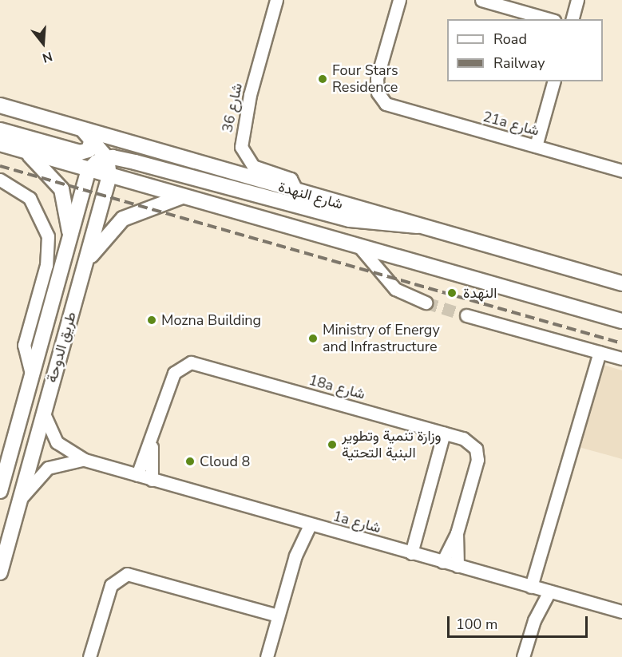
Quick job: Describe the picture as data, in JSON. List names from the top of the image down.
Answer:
{
  "streets": {
    "main road": ["شارع النهدة", "طريق الدوحة"],
    "street": [
      "شارع 36",
      "21a شارع",
      "18a شارع",
      "1a شارع"
    ]
  },
  "crossings": [
    ["شارع 36", "شارع النهدة"],
    ["شارع النهدة", "طريق الدوحة"],
    ["طريق الدوحة", "1a شارع"],
    ["18a شارع", "1a شارع"]
  ],
  "places": [
    "Four Stars Residence",
    "النهدة",
    "Mozna Building",
    "Ministry of Energy and Infrastructure",
    "وزارة تنمية وتطوير البنية التحتية",
    "Cloud 8"
  ],
  "legend": ["Road", "Railway"],
  "scale_bar": "100 m",
  "north": "bottom"
}
